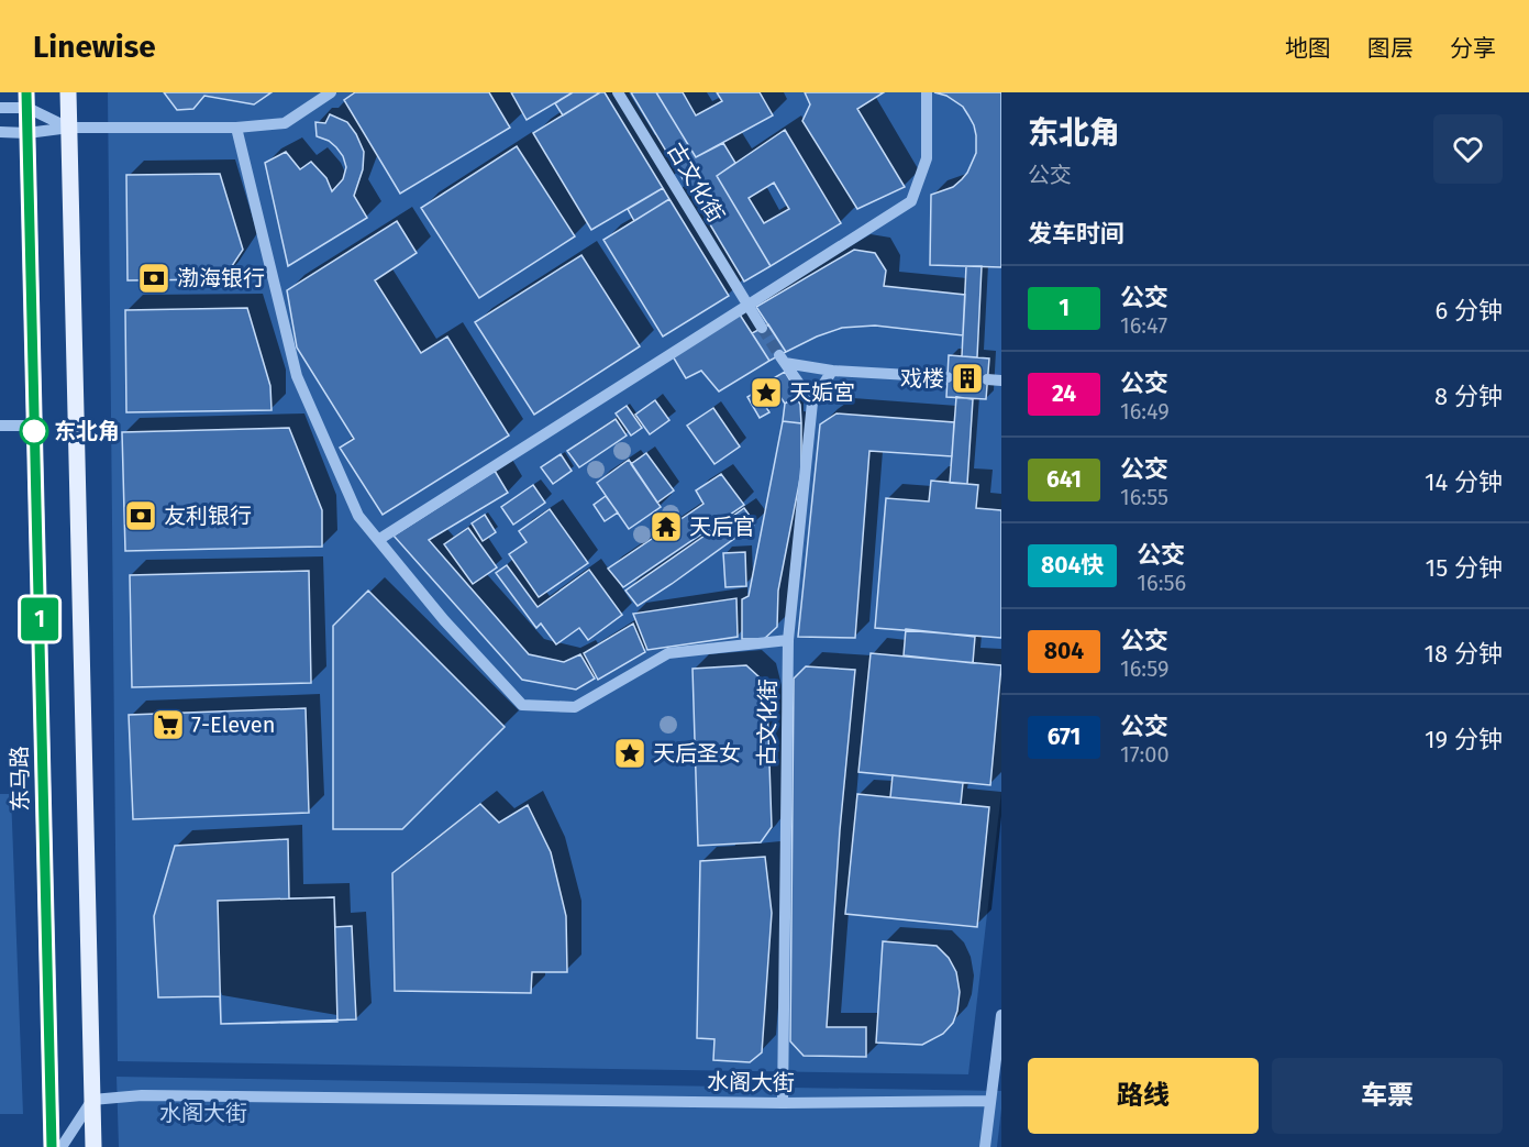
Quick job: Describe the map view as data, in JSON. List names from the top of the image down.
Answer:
{
  "streets": {
    "main road": ["东马路"],
    "street": ["古文化街", "水阁大街"]
  },
  "crossings": [
    ["古文化街", "水阁大街"]
  ],
  "parks": ["水阁大街"],
  "places": {
    "bank": ["渤海银行", "友利银行"],
    "building": ["戏楼"],
    "place": ["天姤宮", "天后圣女"],
    "other": ["东北角"],
    "temple": ["天后官"],
    "supermarket": ["7-Eleven"]
  },
  "lines": ["bus line 1"],
  "page": {
    "header": "Linewise",
    "nav": ["地图", "图层", "分享"],
    "on_map": "1",
    "heading": [
      ["东北角", "公交"],
      "发车时间"
    ],
    "list": [
      {
        "mark": "1",
        "name": "公交",
        "note": "16:47",
        "value": "6 分钟"
      },
      {
        "mark": "24",
        "name": "公交",
        "note": "16:49",
        "value": "8 分钟"
      },
      {
        "mark": "641",
        "name": "公交",
        "note": "16:55",
        "value": "14 分钟"
      },
      {
        "mark": "804快",
        "name": "公交",
        "note": "16:56",
        "value": "15 分钟"
      },
      {
        "mark": "804",
        "name": "公交",
        "note": "16:59",
        "value": "18 分钟"
      },
      {
        "mark": "671",
        "name": "公交",
        "note": "17:00",
        "value": "19 分钟"
      }
    ],
    "buttons": ["路线", "车票"]
  }
}
